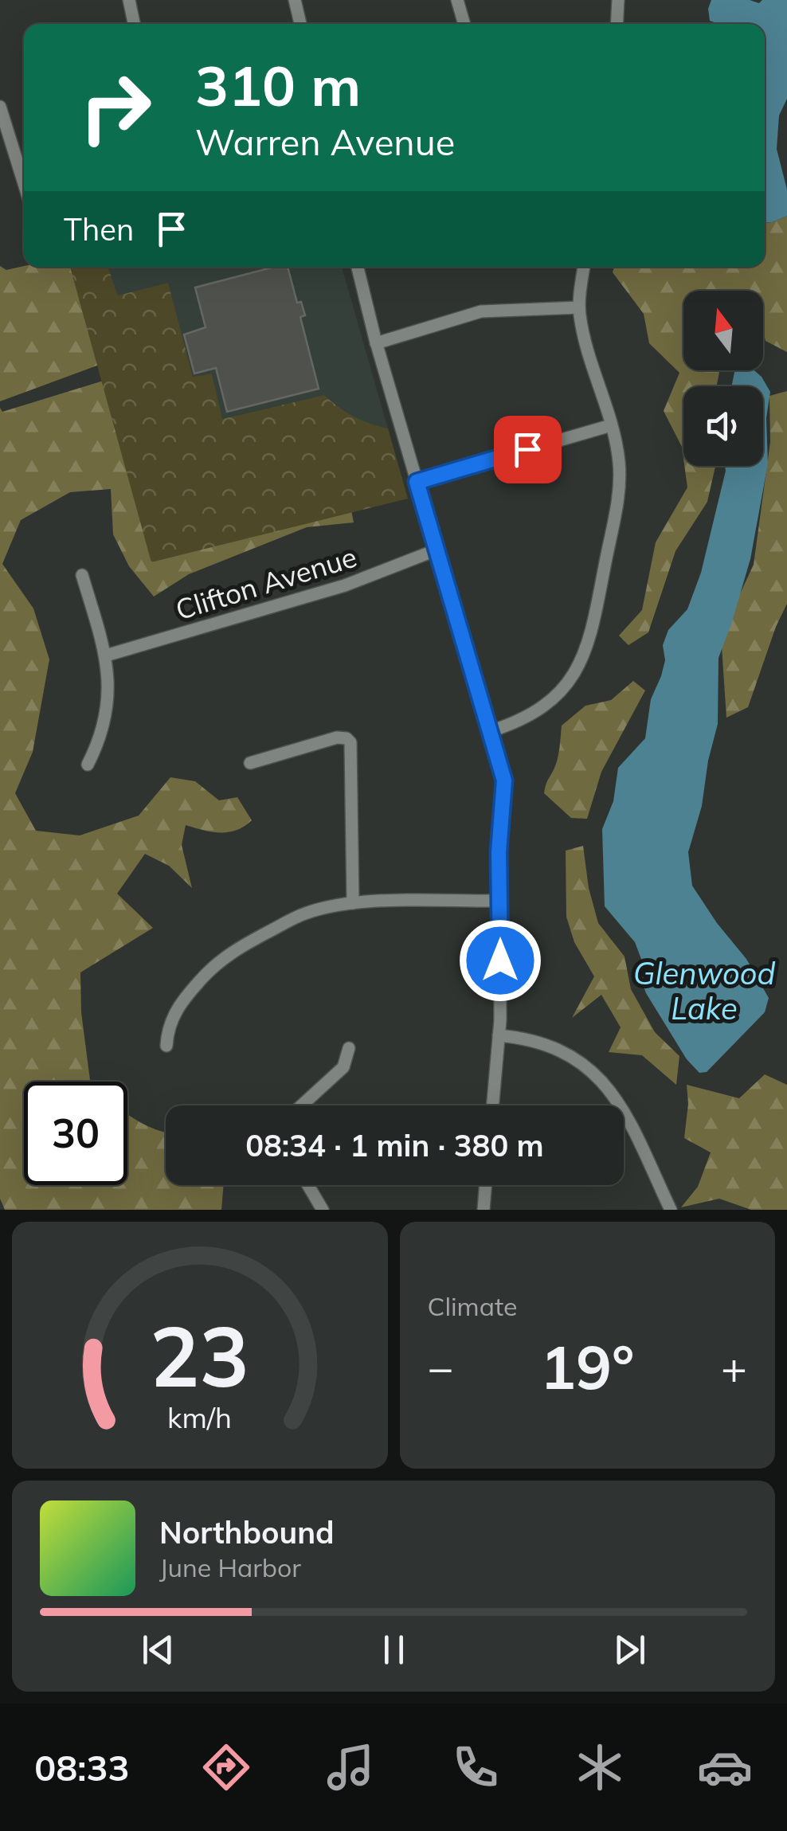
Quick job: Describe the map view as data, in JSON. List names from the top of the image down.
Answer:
{
  "streets": {
    "street": ["Clifton Avenue"]
  },
  "water": ["Glenwood Lake"],
  "north": "top",
  "page": {
    "turn": ["310 m", "Warren Avenue"],
    "then": "Then",
    "limit": "30",
    "trip": "08:34 · 1 min · 380 m",
    "tile": "Climate",
    "heat": ["−", "19°", "+"],
    "song": ["Northbound", "June Harbor"],
    "tabs": "08:33",
    "gauge": ["23", "km/h"]
  }
}
